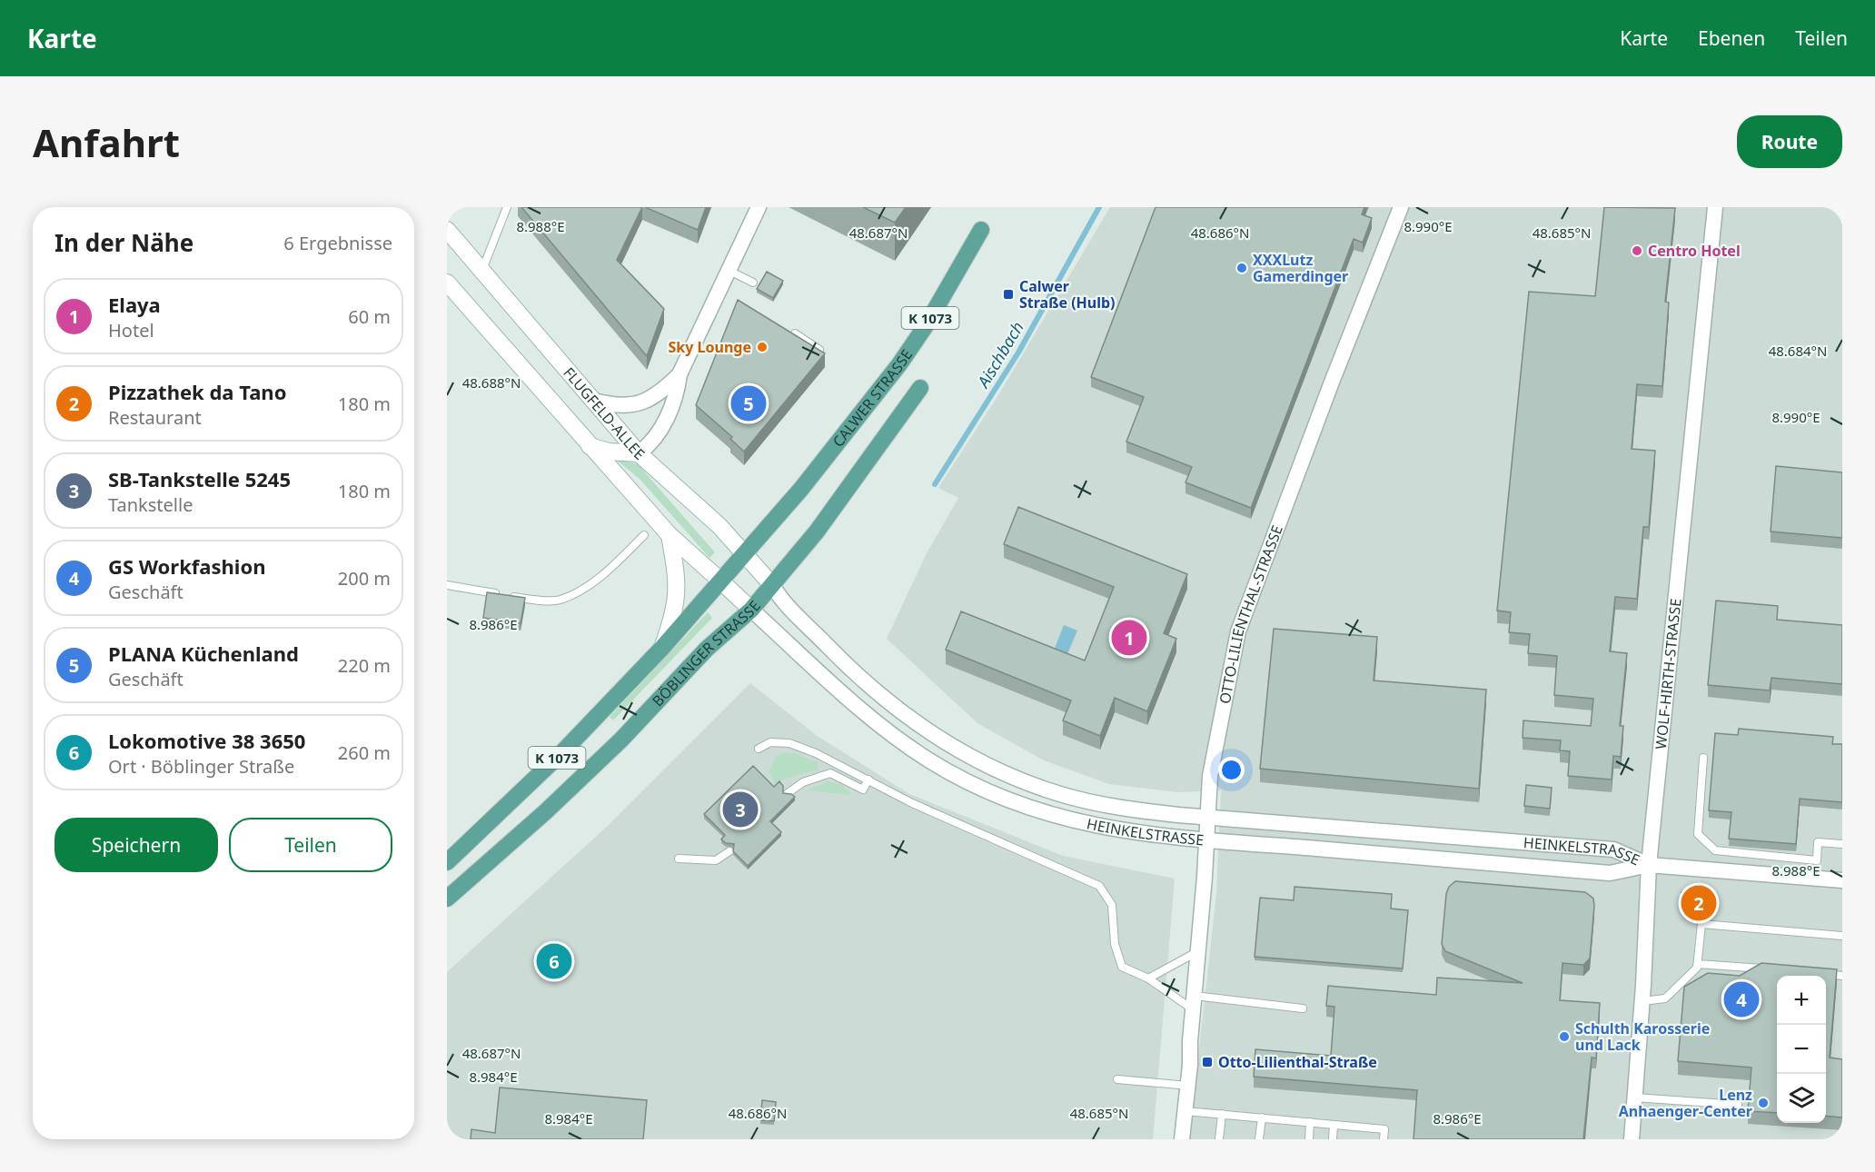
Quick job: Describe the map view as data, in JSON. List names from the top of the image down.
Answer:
{
  "streets": {
    "main road": [
      "K 1073",
      "CALWER STRASSE",
      "FLUGFELD-ALLEE",
      "BÖBLINGER STRASSE",
      "HEINKELSTRASSE"
    ],
    "street": ["OTTO-LILIENTHAL-STRASSE", "WOLF-HIRTH-STRASSE"]
  },
  "crossings": [
    ["K 1073", "CALWER STRASSE"],
    ["K 1073", "FLUGFELD-ALLEE"],
    ["K 1073", "BÖBLINGER STRASSE"],
    ["K 1073", "HEINKELSTRASSE"],
    ["CALWER STRASSE", "FLUGFELD-ALLEE"],
    ["FLUGFELD-ALLEE", "BÖBLINGER STRASSE"],
    ["FLUGFELD-ALLEE", "HEINKELSTRASSE"],
    ["OTTO-LILIENTHAL-STRASSE", "HEINKELSTRASSE"],
    ["BÖBLINGER STRASSE", "HEINKELSTRASSE"],
    ["WOLF-HIRTH-STRASSE", "HEINKELSTRASSE"]
  ],
  "water": ["Aischbach"],
  "places": {
    "other": [
      "Centro Hotel",
      "XXXLutz Gamerdinger",
      "Sky Lounge",
      "Schulth Karosserie und Lack",
      "Lenz Anhaenger-Center"
    ],
    "transit": ["Calwer Straße (Hulb)", "Otto-Lilienthal-Straße"]
  },
  "page": {
    "header": "Karte",
    "nav": ["Karte", "Ebenen", "Teilen"],
    "buttons": [
      "Route",
      ["Speichern", "Teilen"]
    ],
    "title": "Anfahrt",
    "heading": ["In der Nähe", "6 Ergebnisse"],
    "list": [
      {
        "mark": "1",
        "name": "Elaya",
        "note": "Hotel",
        "value": "60 m"
      },
      {
        "mark": "2",
        "name": "Pizzathek da Tano",
        "note": "Restaurant",
        "value": "180 m"
      },
      {
        "mark": "3",
        "name": "SB-Tankstelle 5245",
        "note": "Tankstelle",
        "value": "180 m"
      },
      {
        "mark": "4",
        "name": "GS Workfashion",
        "note": "Geschäft",
        "value": "200 m"
      },
      {
        "mark": "5",
        "name": "PLANA Küchenland",
        "note": "Geschäft",
        "value": "220 m"
      },
      {
        "mark": "6",
        "name": "Lokomotive 38 3650",
        "note": "Ort · Böblinger Straße",
        "value": "260 m"
      }
    ],
    "pins": [
      "5",
      "1",
      "3",
      "2",
      "6",
      "4"
    ],
    "map_buttons": ["+", "−"]
  },
  "coordinates": [
    "8.988°E",
    "8.990°E",
    "48.687°N",
    "48.686°N",
    "48.685°N",
    "48.684°N",
    "48.688°N",
    "8.986°E",
    "8.984°E"
  ]
}
